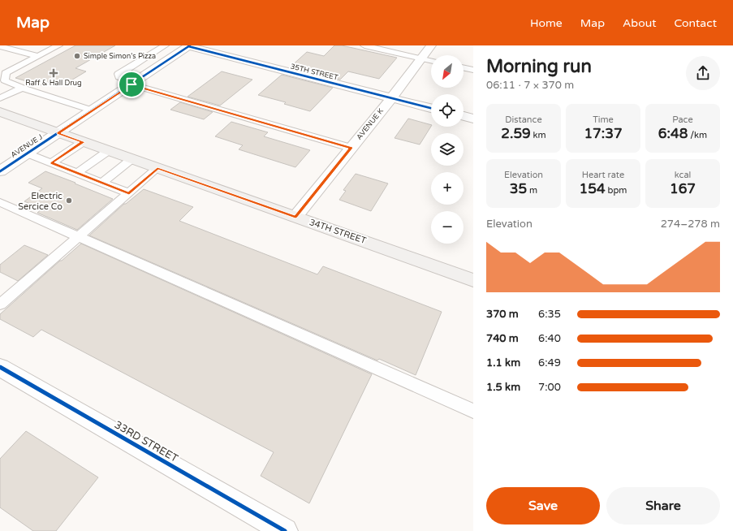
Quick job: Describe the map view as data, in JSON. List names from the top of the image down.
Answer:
{
  "streets": {
    "main road": ["34TH STREET"],
    "street": [
      "35TH STREET",
      "AVENUE K",
      "AVENUE J",
      "33RD STREET"
    ]
  },
  "crossings": [
    ["35TH STREET", "AVENUE K"],
    ["35TH STREET", "AVENUE J"],
    ["AVENUE K", "34TH STREET"],
    ["AVENUE J", "34TH STREET"]
  ],
  "places": {
    "other": ["Simple Simon's Pizza", "Electric Sercice Co"],
    "health": ["Raff & Hall Drug"]
  },
  "north": "bottom left",
  "page": {
    "header": "Map",
    "nav": [
      "Home",
      "Map",
      "About",
      "Contact"
    ],
    "heading": ["Morning run", "06:11 · 7 × 370 m"],
    "map_buttons": ["+", "−"],
    "stats": [
      ["Distance", "2.59 km"],
      ["Time", "17:37"],
      ["Pace", "6:48 /km"],
      ["Elevation", "35 m"],
      ["Heart rate", "154 bpm"],
      ["kcal", "167"]
    ],
    "chart": ["Elevation", "274–278 m"],
    "list": [
      {
        "name": "370 m",
        "note": "6:35"
      },
      {
        "name": "740 m",
        "note": "6:40"
      },
      {
        "name": "1.1 km",
        "note": "6:49"
      },
      {
        "name": "1.5 km",
        "note": "7:00"
      }
    ],
    "buttons": ["Save", "Share"]
  }
}
